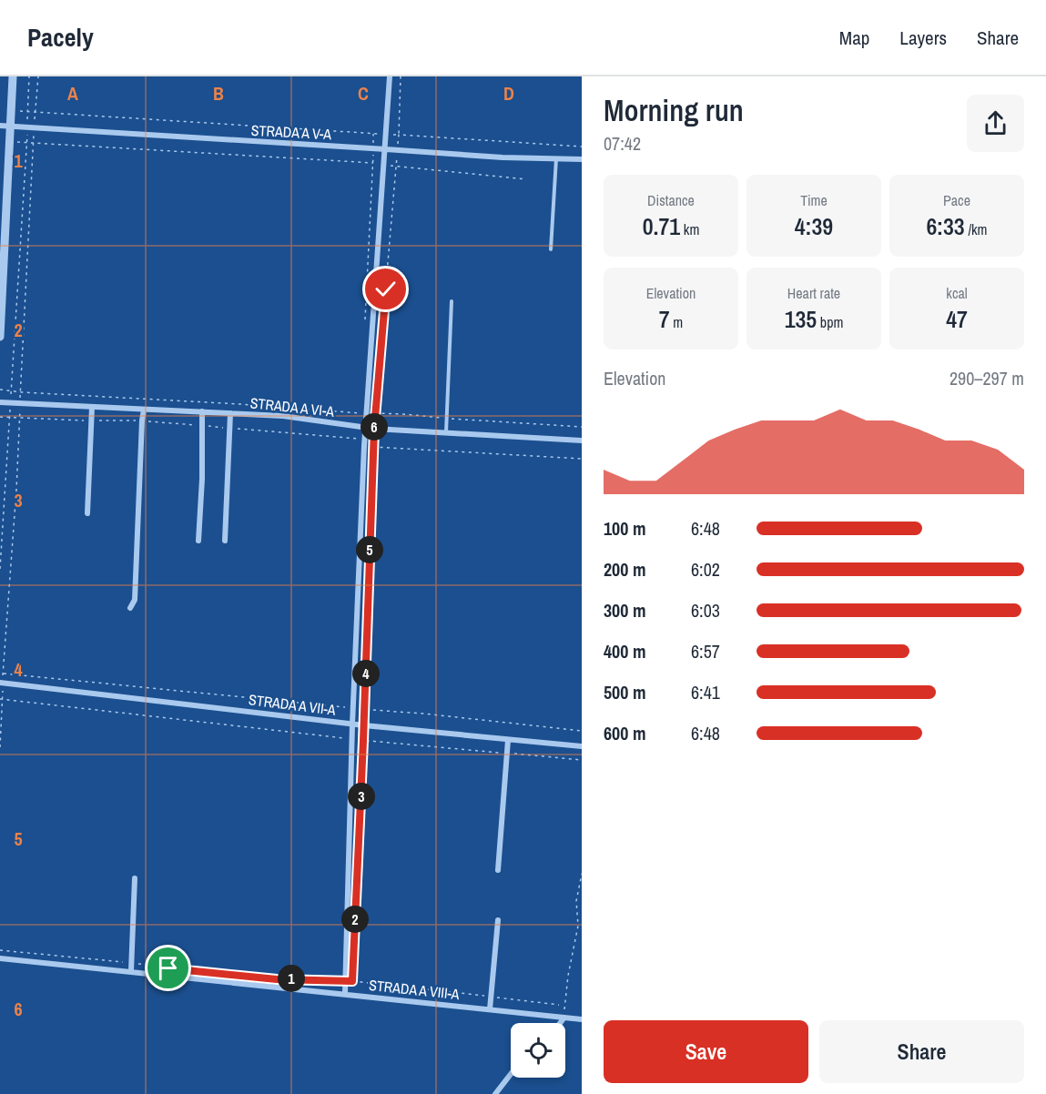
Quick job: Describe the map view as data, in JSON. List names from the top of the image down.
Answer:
{
  "streets": {
    "street": [
      "STRADA A V-A",
      "STRADA A VI-A",
      "STRADA A VII-A",
      "STRADA A VIII-A"
    ]
  },
  "page": {
    "header": "Pacely",
    "nav": ["Map", "Layers", "Share"],
    "heading": ["Morning run", "07:42"],
    "stats": [
      ["Distance", "0.71 km"],
      ["Time", "4:39"],
      ["Pace", "6:33 /km"],
      ["Elevation", "7 m"],
      ["Heart rate", "135 bpm"],
      ["kcal", "47"]
    ],
    "chart": ["Elevation", "290–297 m"],
    "pins": [
      "6",
      "5",
      "4",
      "3",
      "2",
      "1"
    ],
    "list": [
      {
        "name": "100 m",
        "note": "6:48"
      },
      {
        "name": "200 m",
        "note": "6:02"
      },
      {
        "name": "300 m",
        "note": "6:03"
      },
      {
        "name": "400 m",
        "note": "6:57"
      },
      {
        "name": "500 m",
        "note": "6:41"
      },
      {
        "name": "600 m",
        "note": "6:48"
      }
    ],
    "buttons": ["Save", "Share"]
  },
  "grid": {
    "columns": [
      "A",
      "B",
      "C",
      "D"
    ],
    "rows": [
      "1",
      "2",
      "3",
      "4",
      "5",
      "6"
    ]
  }
}
